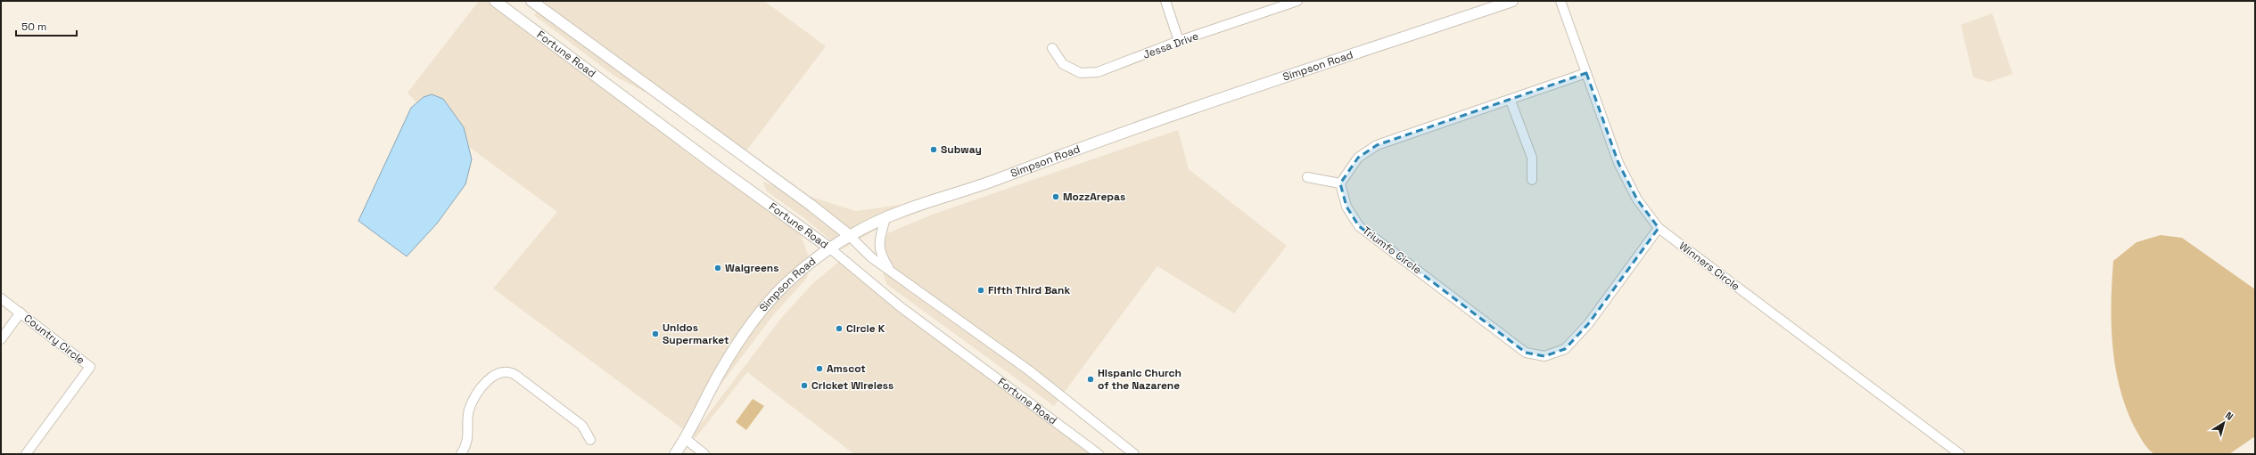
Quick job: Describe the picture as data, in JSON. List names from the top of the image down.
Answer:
{
  "streets": {
    "main road": ["Fortune Road", "Simpson Road"],
    "street": [
      "Jessa Drive",
      "Triumfo Circle",
      "Winners Circle",
      "Country Circle"
    ]
  },
  "crossings": [
    ["Fortune Road", "Simpson Road"],
    ["Triumfo Circle", "Winners Circle"]
  ],
  "places": [
    "Subway",
    "MozzArepas",
    "Walgreens",
    "Fifth Third Bank",
    "Circle K",
    "Unidos Supermarket",
    "Amscot",
    "Hispanic Church of the Nazarene",
    "Cricket Wireless"
  ],
  "scale_bar": "50 m",
  "north": "top right"
}
